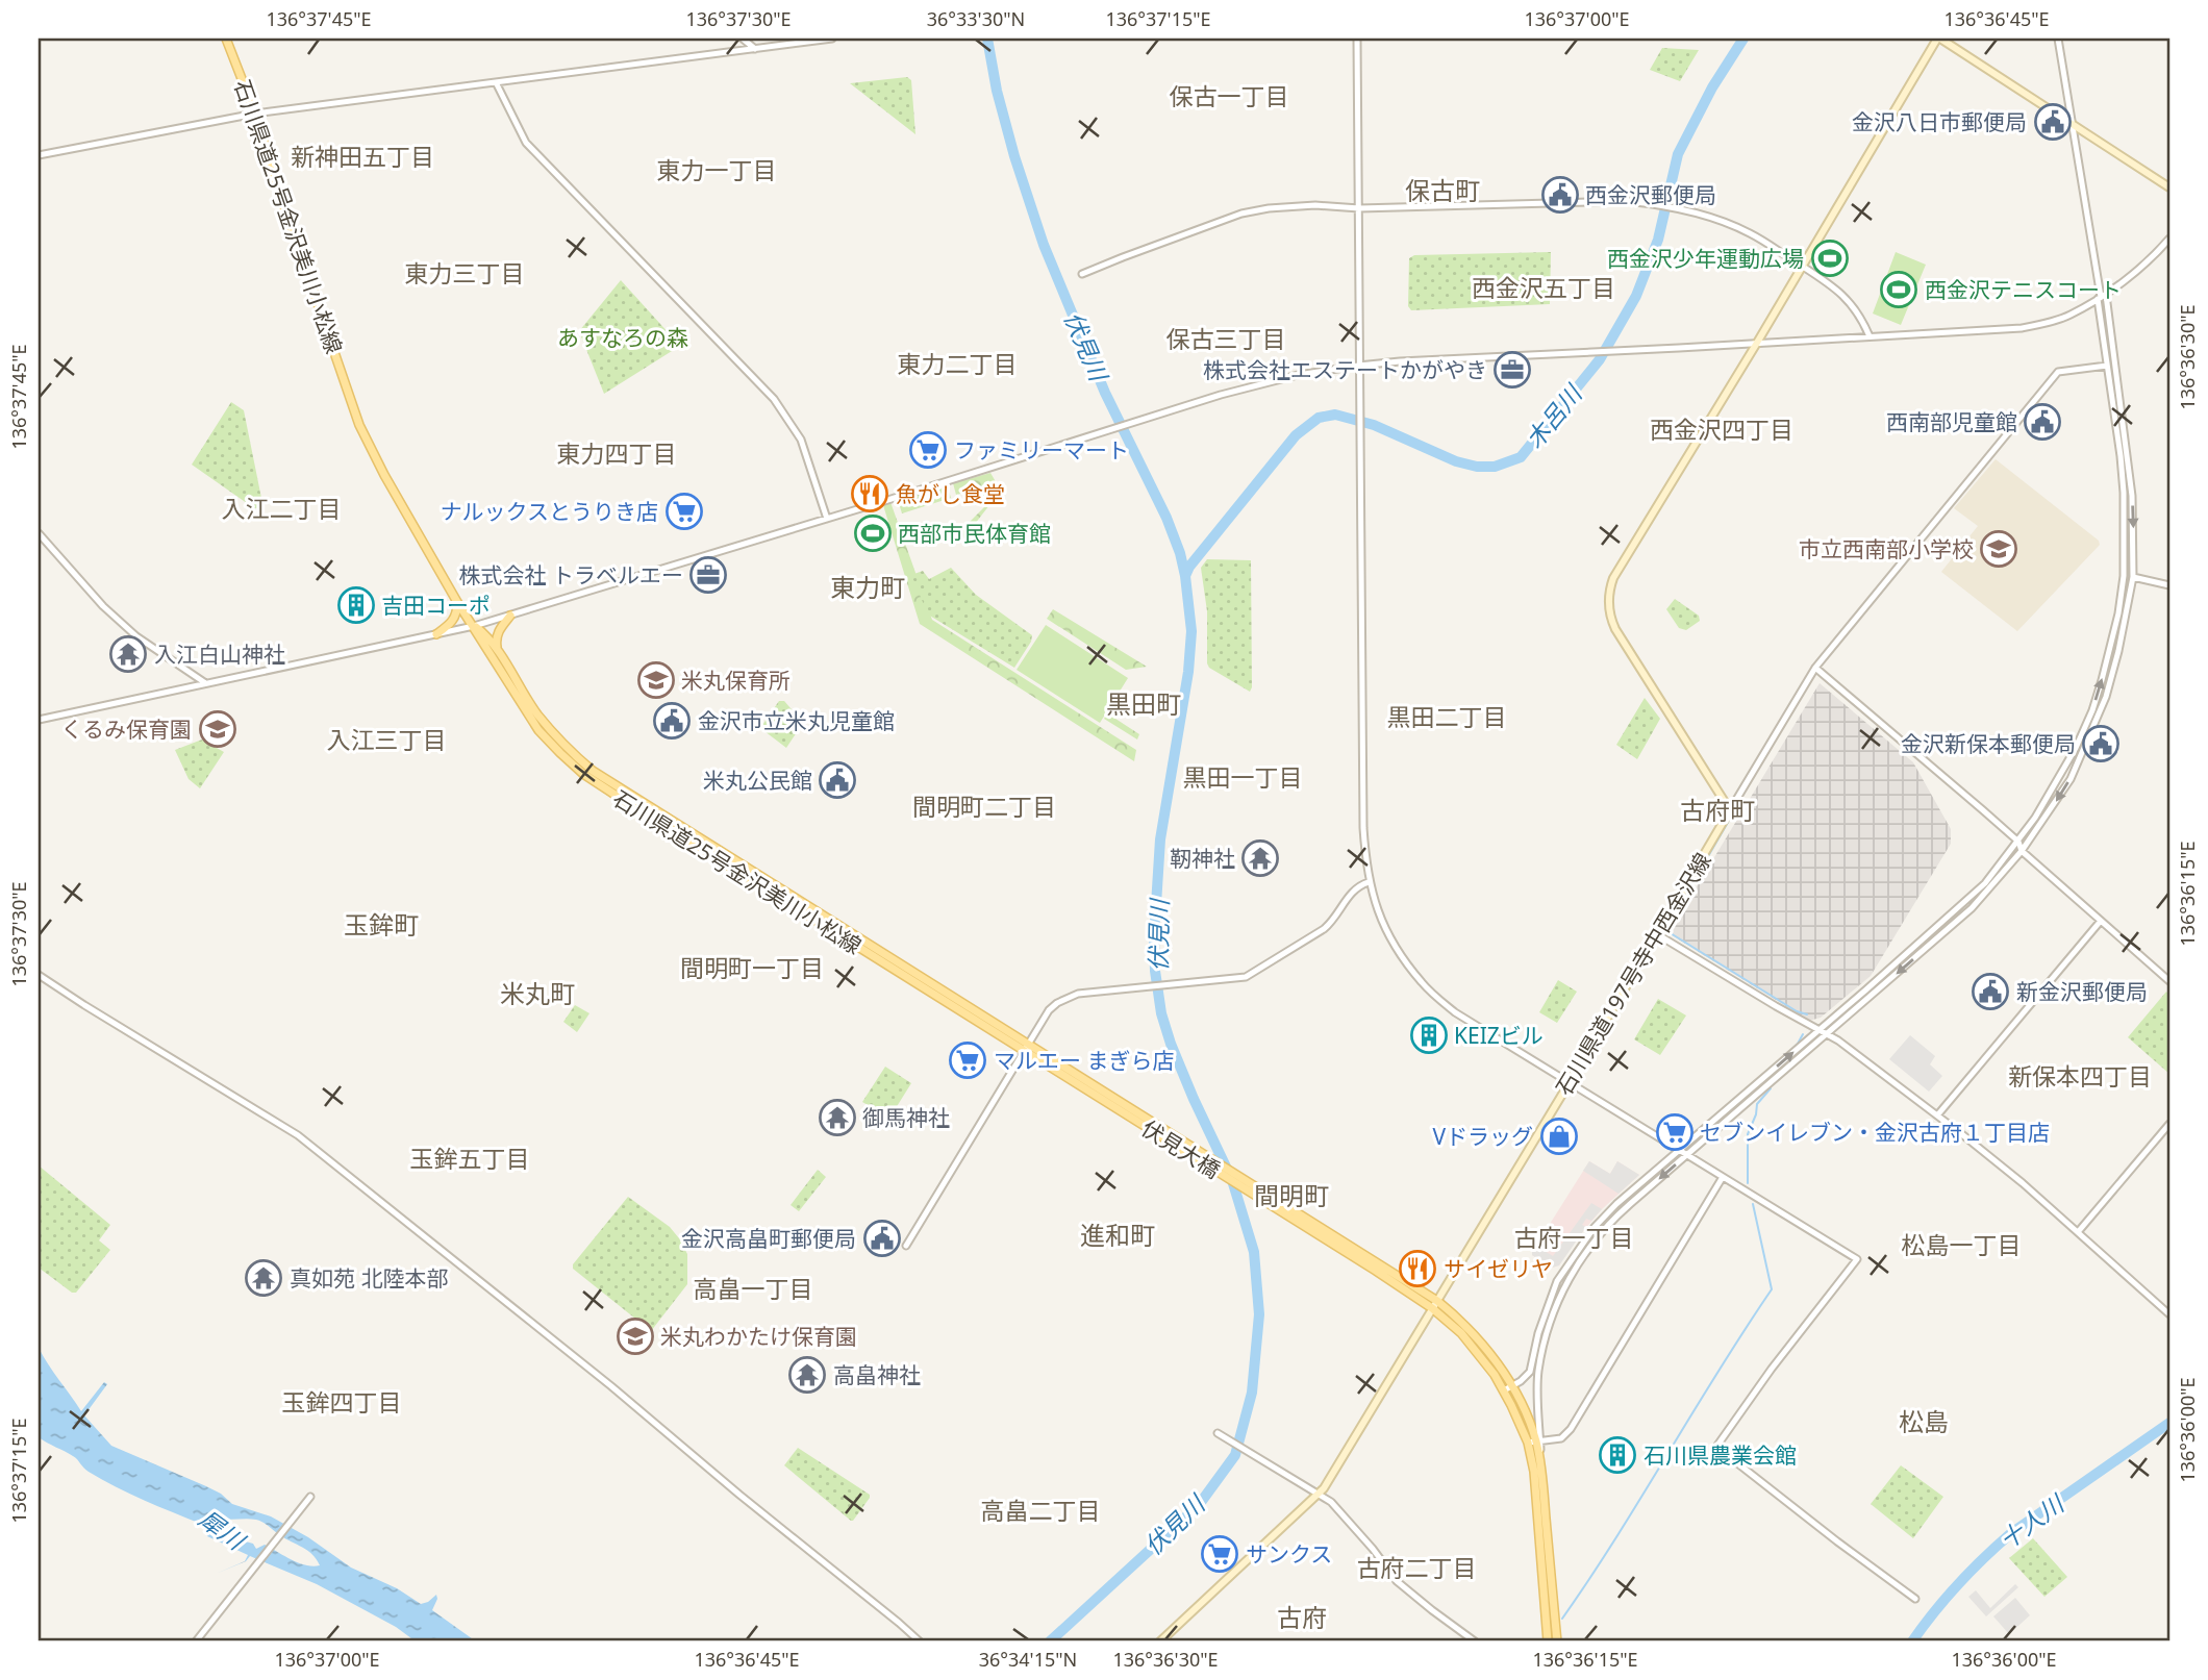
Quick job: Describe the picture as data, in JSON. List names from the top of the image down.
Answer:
{
  "streets": {
    "main road": ["石川県道25号金沢美川小松線", "石川県道197号寺中西金沢線", "伏見大橋"]
  },
  "crossings": [
    ["石川県道25号金沢美川小松線", "伏見大橋"],
    ["石川県道197号寺中西金沢線", "伏見大橋"]
  ],
  "districts": [
    "保古一丁目",
    "新神田五丁目",
    "東力一丁目",
    "保古町",
    "東力三丁目",
    "西金沢五丁目",
    "保古三丁目",
    "東力二丁目",
    "西金沢四丁目",
    "東力四丁目",
    "入江二丁目",
    "東力町",
    "黒田町",
    "黒田二丁目",
    "入江三丁目",
    "黒田一丁目",
    "間明町二丁目",
    "古府町",
    "玉鉾町",
    "間明町一丁目",
    "米丸町",
    "新保本四丁目",
    "玉鉾五丁目",
    "間明町",
    "進和町",
    "古府一丁目",
    "松島一丁目",
    "高畠一丁目",
    "玉鉾四丁目",
    "松島",
    "高畠二丁目",
    "古府二丁目",
    "古府"
  ],
  "water": [
    "伏見川",
    "木呂川",
    "十人川",
    "犀川"
  ],
  "parks": ["あすなろの森"],
  "places": {
    "public building": [
      "金沢八日市郵便局",
      "西金沢郵便局",
      "西南部児童館",
      "金沢市立米丸児童館",
      "金沢新保本郵便局",
      "米丸公民館",
      "新金沢郵便局",
      "金沢高畠町郵便局"
    ],
    "sports": ["西金沢少年運動広場", "西金沢テニスコート", "西部市民体育館"],
    "office": ["株式会社エステートかがやき", "株式会社 トラベルエー"],
    "supermarket": [
      "ファミリーマート",
      "ナルックスとうりき店",
      "マルエー まぎら店",
      "セブンイレブン・金沢古府１丁目店",
      "サンクス"
    ],
    "restaurant": ["魚がし食堂", "サイゼリヤ"],
    "school or university": [
      "市立西南部小学校",
      "米丸保育所",
      "くるみ保育園",
      "米丸わかたけ保育園"
    ],
    "building": ["吉田コーポ", "KEIZビル", "石川県農業会館"],
    "temple": [
      "入江白山神社",
      "靭神社",
      "御馬神社",
      "真如苑 北陸本部",
      "高畠神社"
    ],
    "shop": ["Vドラッグ"]
  },
  "coordinates": [
    "136°37'45\"E",
    "136°37'30\"E",
    "36°33'30\"N",
    "136°37'15\"E",
    "136°37'00\"E",
    "136°36'45\"E",
    "136°36'30\"E",
    "136°36'15\"E",
    "136°36'00\"E",
    "36°34'15\"N"
  ]
}
